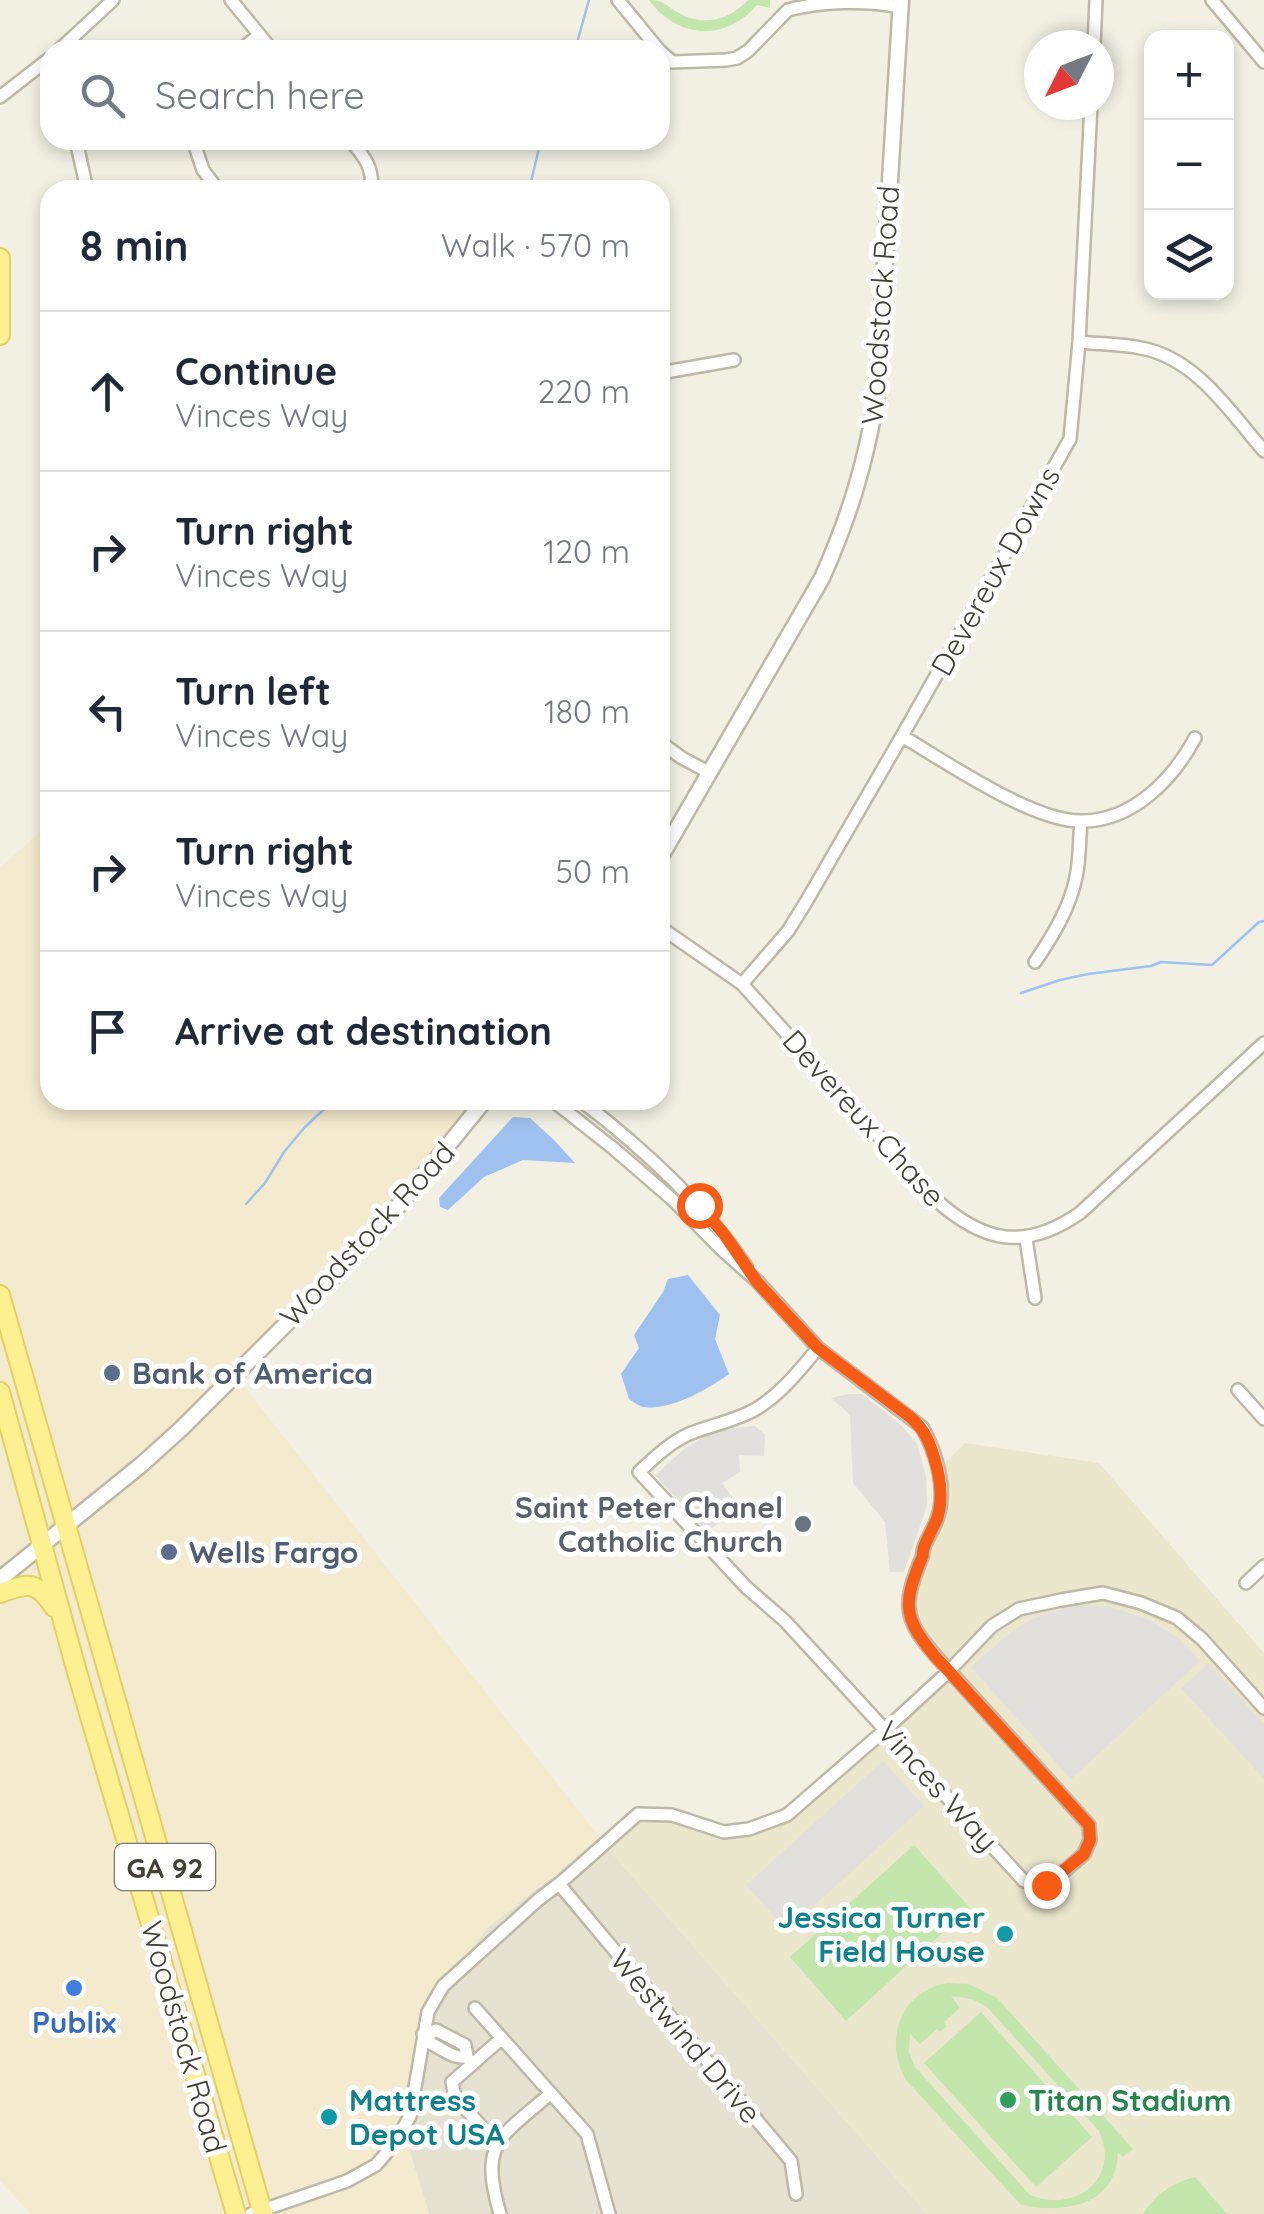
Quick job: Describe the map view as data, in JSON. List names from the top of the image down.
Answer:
{
  "streets": {
    "main road": ["Woodstock Road", "GA 92"],
    "street": [
      "Devereux Downs",
      "Devereux Chase",
      "Vinces Way",
      "Westwind Drive"
    ]
  },
  "crossings": [
    ["Woodstock Road", "GA 92"],
    ["Devereux Downs", "Devereux Chase"]
  ],
  "places": [
    "Bank of America",
    "Saint Peter Chanel Catholic Church",
    "Wells Fargo",
    "Jessica Turner Field House",
    "Publix",
    "Titan Stadium",
    "Mattress Depot USA"
  ],
  "north": "bottom left",
  "page": {
    "map_buttons": ["+", "−"],
    "search": "Search here",
    "heading": ["8 min", "Walk · 570 m"],
    "list": [
      ["Continue", "Vinces Way", "220 m"],
      ["Turn right", "Vinces Way", "120 m"],
      ["Turn left", "Vinces Way", "180 m"],
      ["Turn right", "Vinces Way", "50 m"],
      "Arrive at destination"
    ]
  }
}
